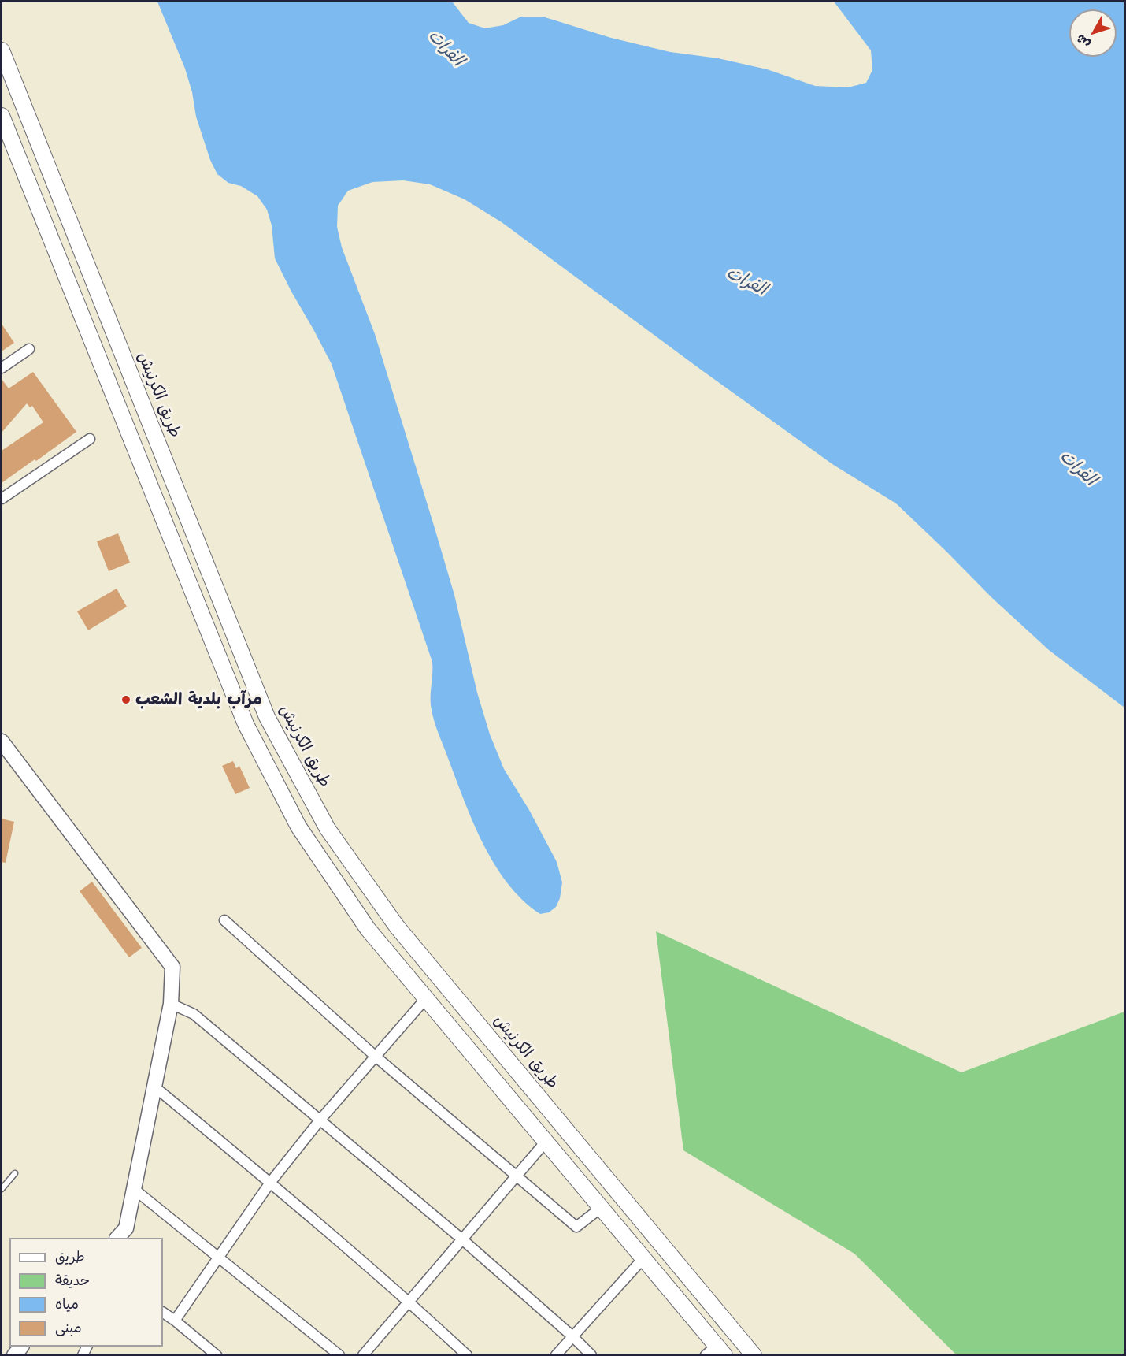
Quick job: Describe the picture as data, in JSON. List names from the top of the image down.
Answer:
{
  "streets": {
    "main road": ["طريق الكرنيش"]
  },
  "water": ["الفرات"],
  "places": ["مرآب بلدية الشعب"],
  "legend": [
    "طريق",
    "حديقة",
    "مياه",
    "مبنى"
  ],
  "north": "bottom left"
}
